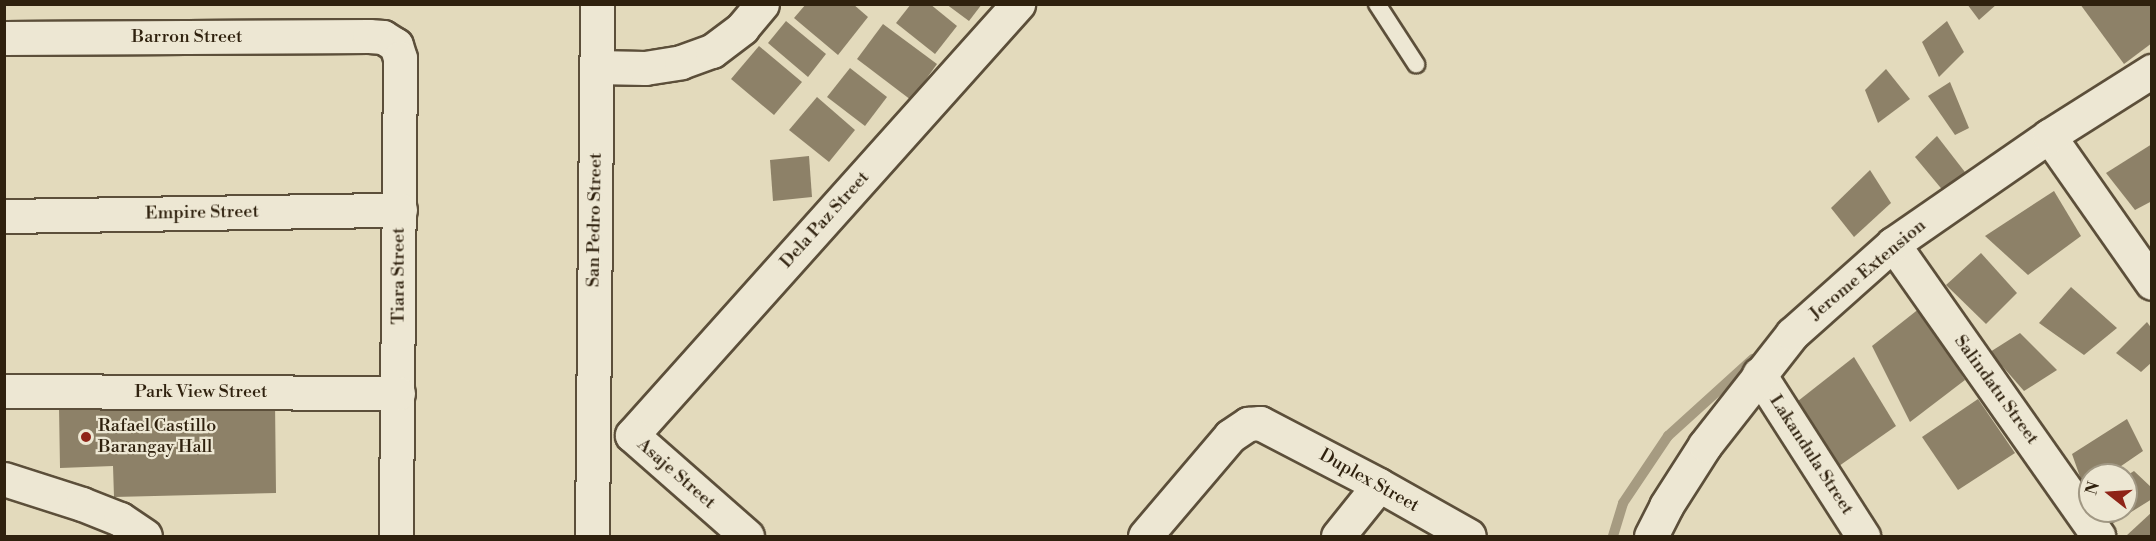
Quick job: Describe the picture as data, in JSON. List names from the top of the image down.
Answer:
{
  "streets": {
    "street": [
      "Barron Street",
      "Empire Street",
      "San Pedro Street",
      "Dela Paz Street",
      "Jerome Extension",
      "Tiara Street",
      "Salindatu Street",
      "Park View Street",
      "Lakandula Street",
      "Asaje Street",
      "Duplex Street"
    ]
  },
  "crossings": [
    ["Barron Street", "Tiara Street"],
    ["Empire Street", "Tiara Street"],
    ["Dela Paz Street", "Asaje Street"],
    ["Jerome Extension", "Salindatu Street"],
    ["Jerome Extension", "Lakandula Street"],
    ["Tiara Street", "Park View Street"]
  ],
  "places": ["Rafael Castillo Barangay Hall"],
  "north": "left"
}
